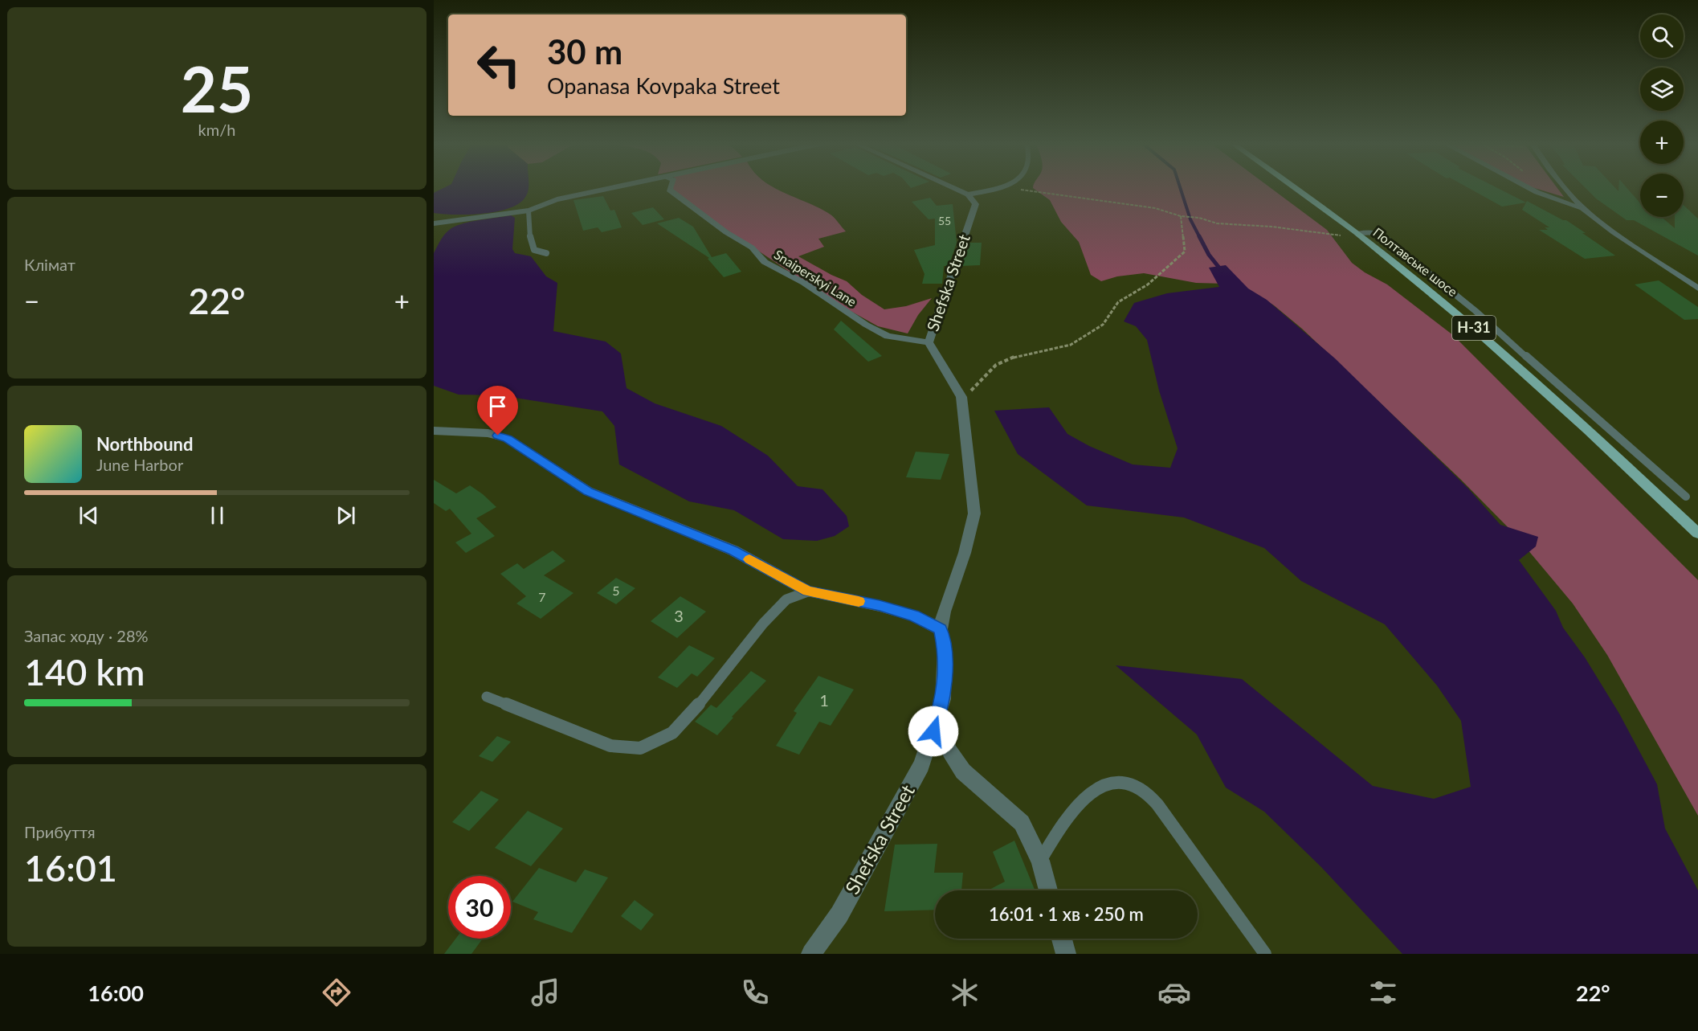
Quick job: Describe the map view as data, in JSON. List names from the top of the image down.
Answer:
{
  "streets": {
    "main road": ["Полтавське шосе", "Н-31"],
    "street": ["Snaiperskyi Lane", "Shefska Street"]
  },
  "crossings": [
    ["Snaiperskyi Lane", "Shefska Street"]
  ],
  "house_numbers": [
    "55",
    "5",
    "7",
    "3",
    "1"
  ],
  "page": {
    "tile": [
      ["25", "km/h"],
      "Клімат",
      ["Запас ходу · 28%", "140 km"],
      ["Прибуття", "16:01"]
    ],
    "map_buttons": ["+", "−"],
    "turn": ["30 m", "Opanasa Kovpaka Street"],
    "heat": ["−", "22°", "+"],
    "song": ["Northbound", "June Harbor"],
    "limit": "30",
    "trip": "16:01 · 1 хв · 250 m",
    "tabs": ["16:00", "22°"]
  }
}
